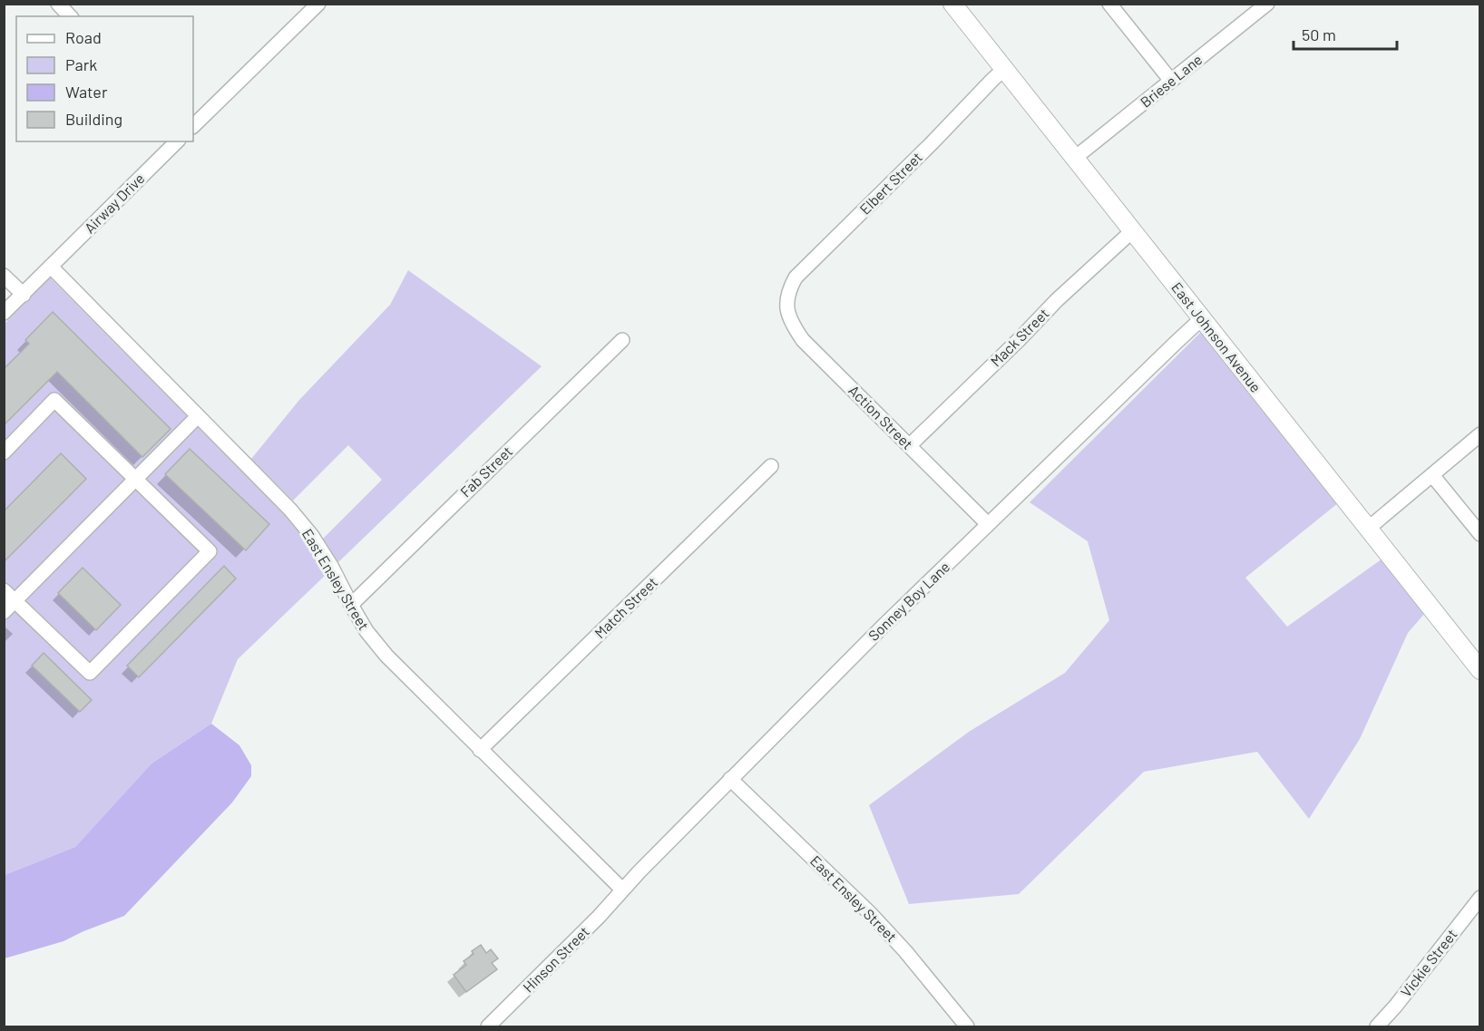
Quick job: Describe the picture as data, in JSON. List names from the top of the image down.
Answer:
{
  "streets": {
    "main road": ["East Johnson Avenue"],
    "street": [
      "Briese Lane",
      "Elbert Street",
      "Airway Drive",
      "Mack Street",
      "Action Street",
      "Fab Street",
      "East Ensley Street",
      "Sonney Boy Lane",
      "Match Street",
      "Hinson Street",
      "Vickie Street"
    ]
  },
  "crossings": [
    ["Briese Lane", "East Johnson Avenue"],
    ["Elbert Street", "East Johnson Avenue"],
    ["Elbert Street", "Action Street"],
    ["Airway Drive", "East Ensley Street"],
    ["Mack Street", "East Johnson Avenue"],
    ["Mack Street", "Action Street"],
    ["East Johnson Avenue", "Sonney Boy Lane"],
    ["Action Street", "Sonney Boy Lane"],
    ["Fab Street", "East Ensley Street"],
    ["East Ensley Street", "Sonney Boy Lane"],
    ["East Ensley Street", "Match Street"],
    ["East Ensley Street", "Hinson Street"],
    ["Sonney Boy Lane", "Hinson Street"]
  ],
  "legend": [
    "Road",
    "Park",
    "Water",
    "Building"
  ],
  "scale_bar": "50 m"
}
